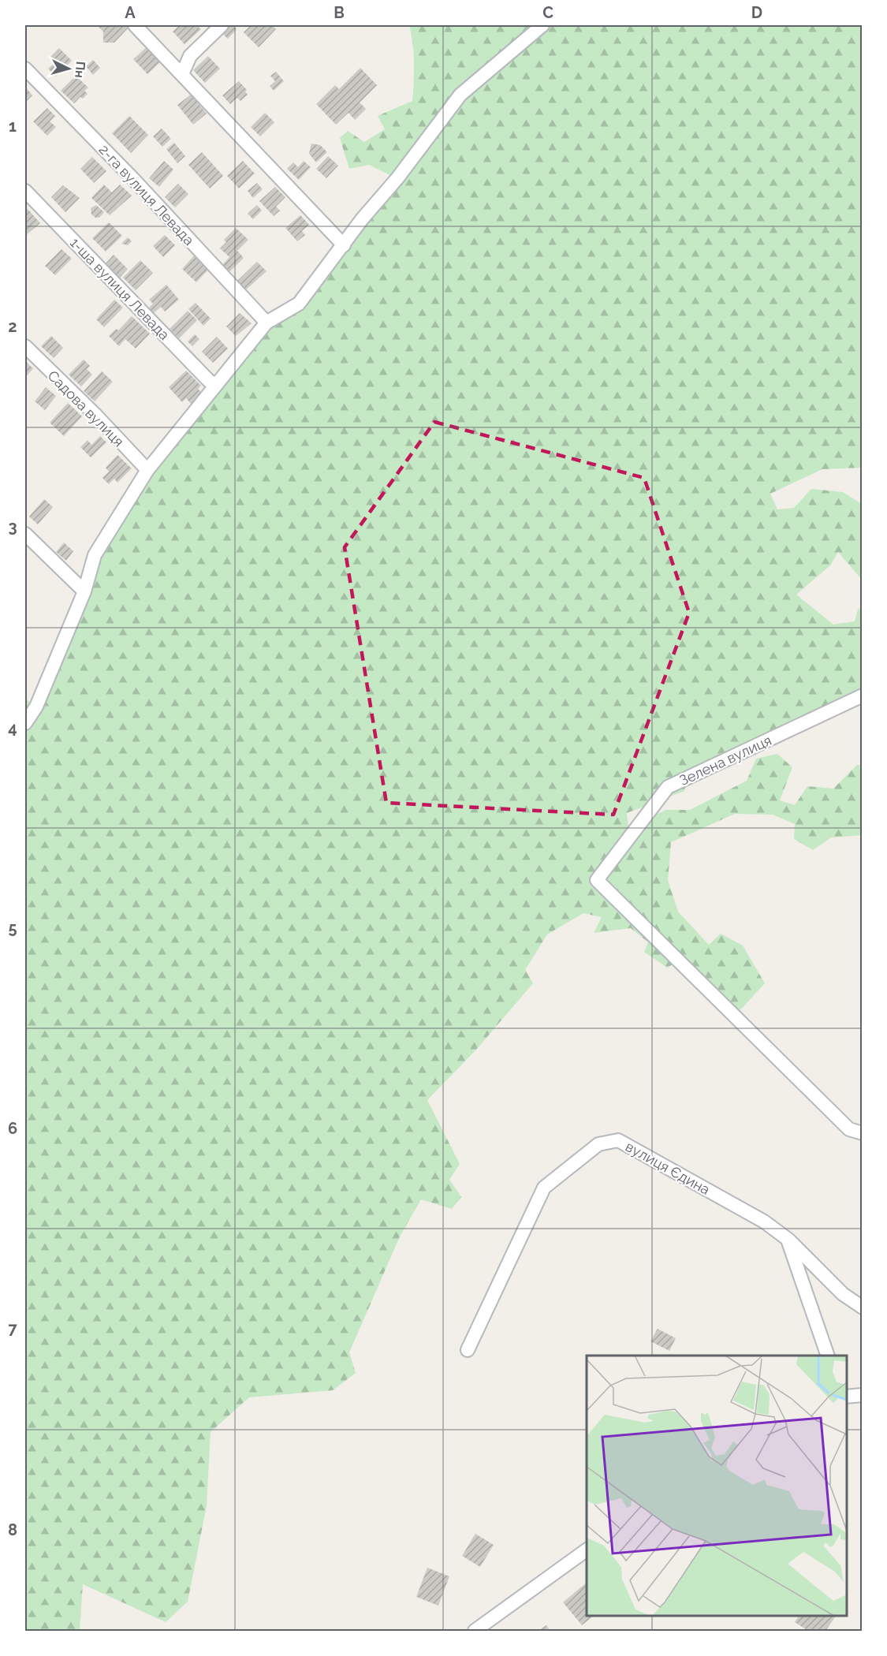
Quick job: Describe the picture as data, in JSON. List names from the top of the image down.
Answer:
{
  "streets": {
    "street": [
      "2-га вулиця Левада",
      "1-ша вулиця Левада",
      "Садова вулиця",
      "Зелена вулиця",
      "вулиця Єдина"
    ]
  },
  "north": "right",
  "grid": {
    "columns": [
      "A",
      "B",
      "C",
      "D"
    ],
    "rows": [
      "1",
      "2",
      "3",
      "4",
      "5",
      "6",
      "7",
      "8"
    ]
  }
}
